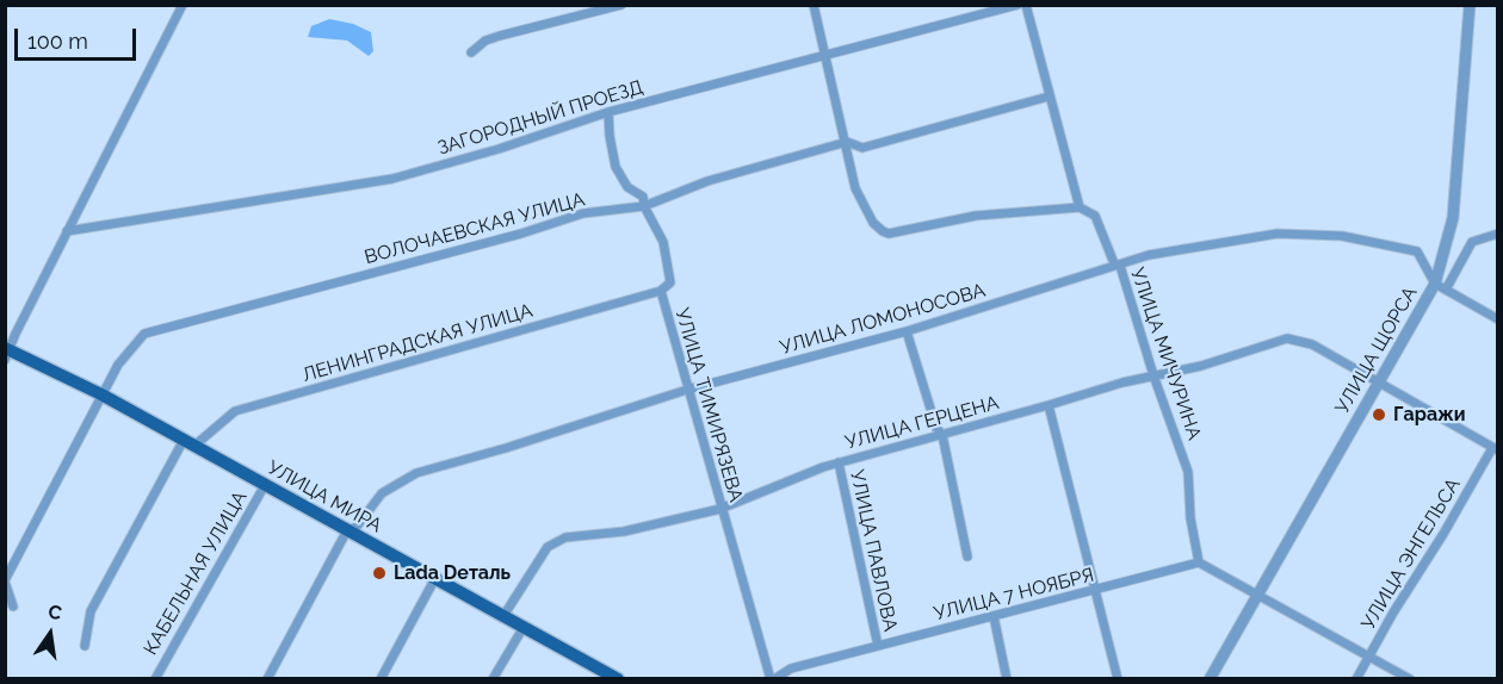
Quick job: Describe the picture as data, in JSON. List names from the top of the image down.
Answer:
{
  "streets": {
    "main road": ["УЛИЦА МИРА"],
    "street": [
      "ЗАГОРОДНЫЙ ПРОЕЗД",
      "ВОЛОЧАЕВСКАЯ УЛИЦА",
      "УЛИЦА ЛОМОНОСОВА",
      "ЛЕНИНГРАДСКАЯ УЛИЦА",
      "УЛИЦА ЩОРСА",
      "УЛИЦА МИЧУРИНА",
      "УЛИЦА ТИМИРЯЗЕВА",
      "УЛИЦА ГЕРЦЕНА",
      "УЛИЦА ПАВЛОВА",
      "УЛИЦА ЭНГЕЛЬСА",
      "КАБЕЛЬНАЯ УЛИЦА",
      "УЛИЦА 7 НОЯБРЯ"
    ]
  },
  "crossings": [
    ["ЗАГОРОДНЫЙ ПРОЕЗД", "УЛИЦА ТИМИРЯЗЕВА"],
    ["ЗАГОРОДНЫЙ ПРОЕЗД", "УЛИЦА МИРА"],
    ["ВОЛОЧАЕВСКАЯ УЛИЦА", "УЛИЦА МИЧУРИНА"],
    ["ВОЛОЧАЕВСКАЯ УЛИЦА", "УЛИЦА ТИМИРЯЗЕВА"],
    ["ВОЛОЧАЕВСКАЯ УЛИЦА", "УЛИЦА МИРА"],
    ["УЛИЦА ЛОМОНОСОВА", "УЛИЦА ЩОРСА"],
    ["УЛИЦА ЛОМОНОСОВА", "УЛИЦА МИЧУРИНА"],
    ["УЛИЦА ЛОМОНОСОВА", "УЛИЦА ТИМИРЯЗЕВА"],
    ["УЛИЦА ЛОМОНОСОВА", "УЛИЦА МИРА"],
    ["ЛЕНИНГРАДСКАЯ УЛИЦА", "УЛИЦА ТИМИРЯЗЕВА"],
    ["ЛЕНИНГРАДСКАЯ УЛИЦА", "УЛИЦА МИРА"],
    ["УЛИЦА ЩОРСА", "УЛИЦА ГЕРЦЕНА"],
    ["УЛИЦА МИЧУРИНА", "УЛИЦА ГЕРЦЕНА"],
    ["УЛИЦА МИЧУРИНА", "УЛИЦА 7 НОЯБРЯ"],
    ["УЛИЦА ТИМИРЯЗЕВА", "УЛИЦА ГЕРЦЕНА"],
    ["УЛИЦА ТИМИРЯЗЕВА", "УЛИЦА 7 НОЯБРЯ"],
    ["УЛИЦА ГЕРЦЕНА", "УЛИЦА МИРА"],
    ["УЛИЦА ГЕРЦЕНА", "УЛИЦА ПАВЛОВА"],
    ["УЛИЦА ГЕРЦЕНА", "УЛИЦА ЭНГЕЛЬСА"],
    ["УЛИЦА МИРА", "КАБЕЛЬНАЯ УЛИЦА"],
    ["УЛИЦА ПАВЛОВА", "УЛИЦА 7 НОЯБРЯ"]
  ],
  "places": ["Гаражи", "Lada Dеталь"],
  "scale_bar": "100 m",
  "north": "top"
}
